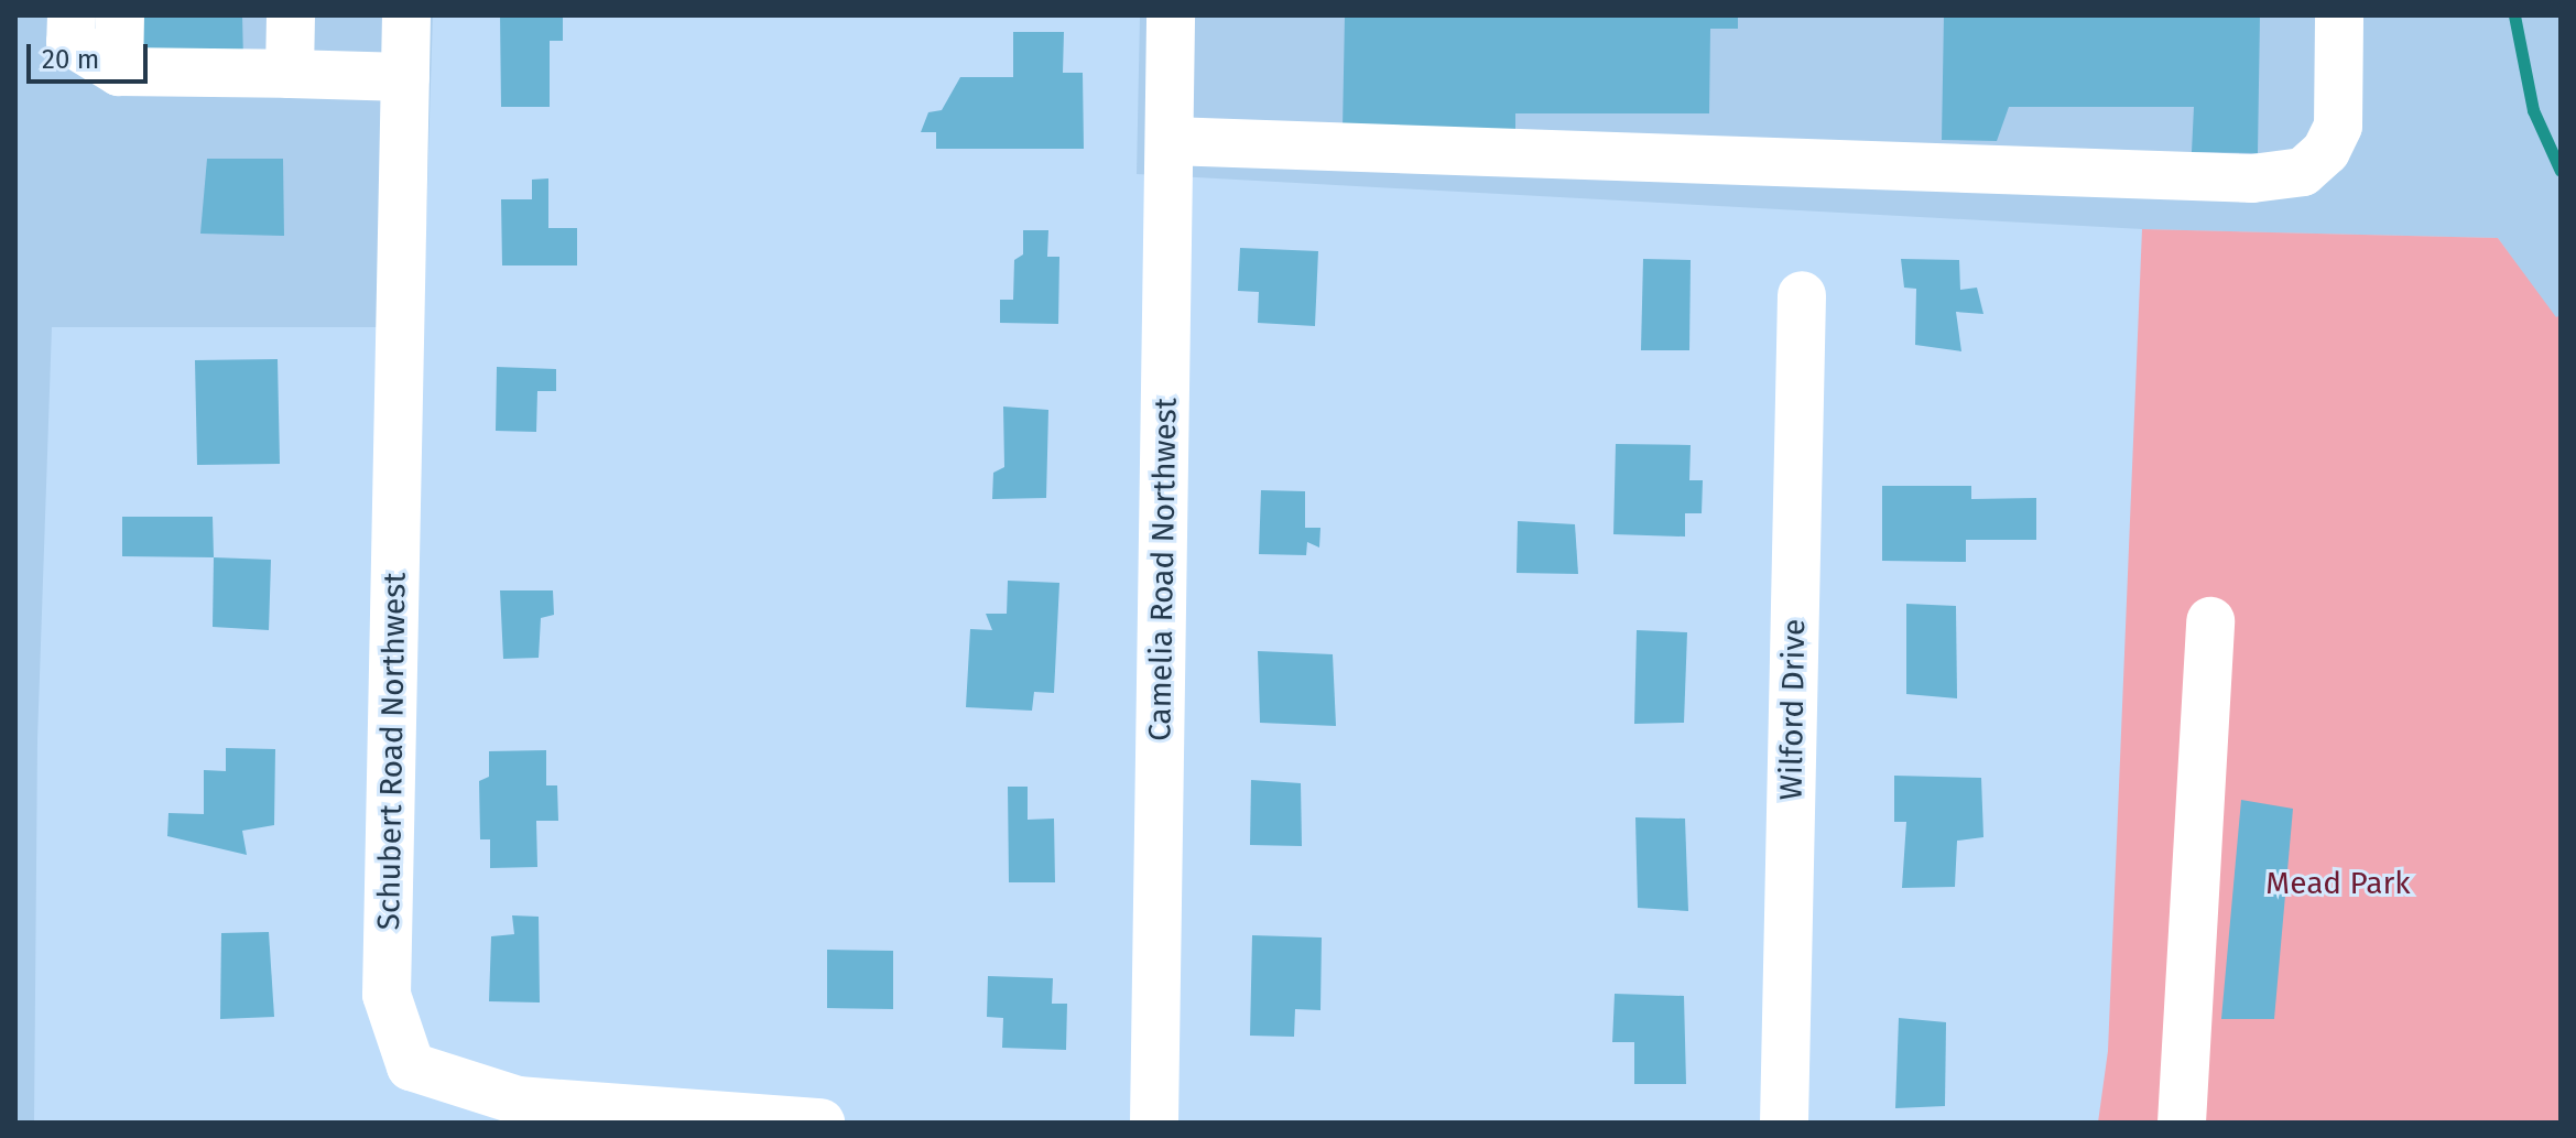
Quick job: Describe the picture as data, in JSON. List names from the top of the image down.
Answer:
{
  "streets": {
    "street": ["Camelia Road Northwest", "Wilford Drive", "Schubert Road Northwest"]
  },
  "parks": ["Mead Park"],
  "scale_bar": "20 m"
}
